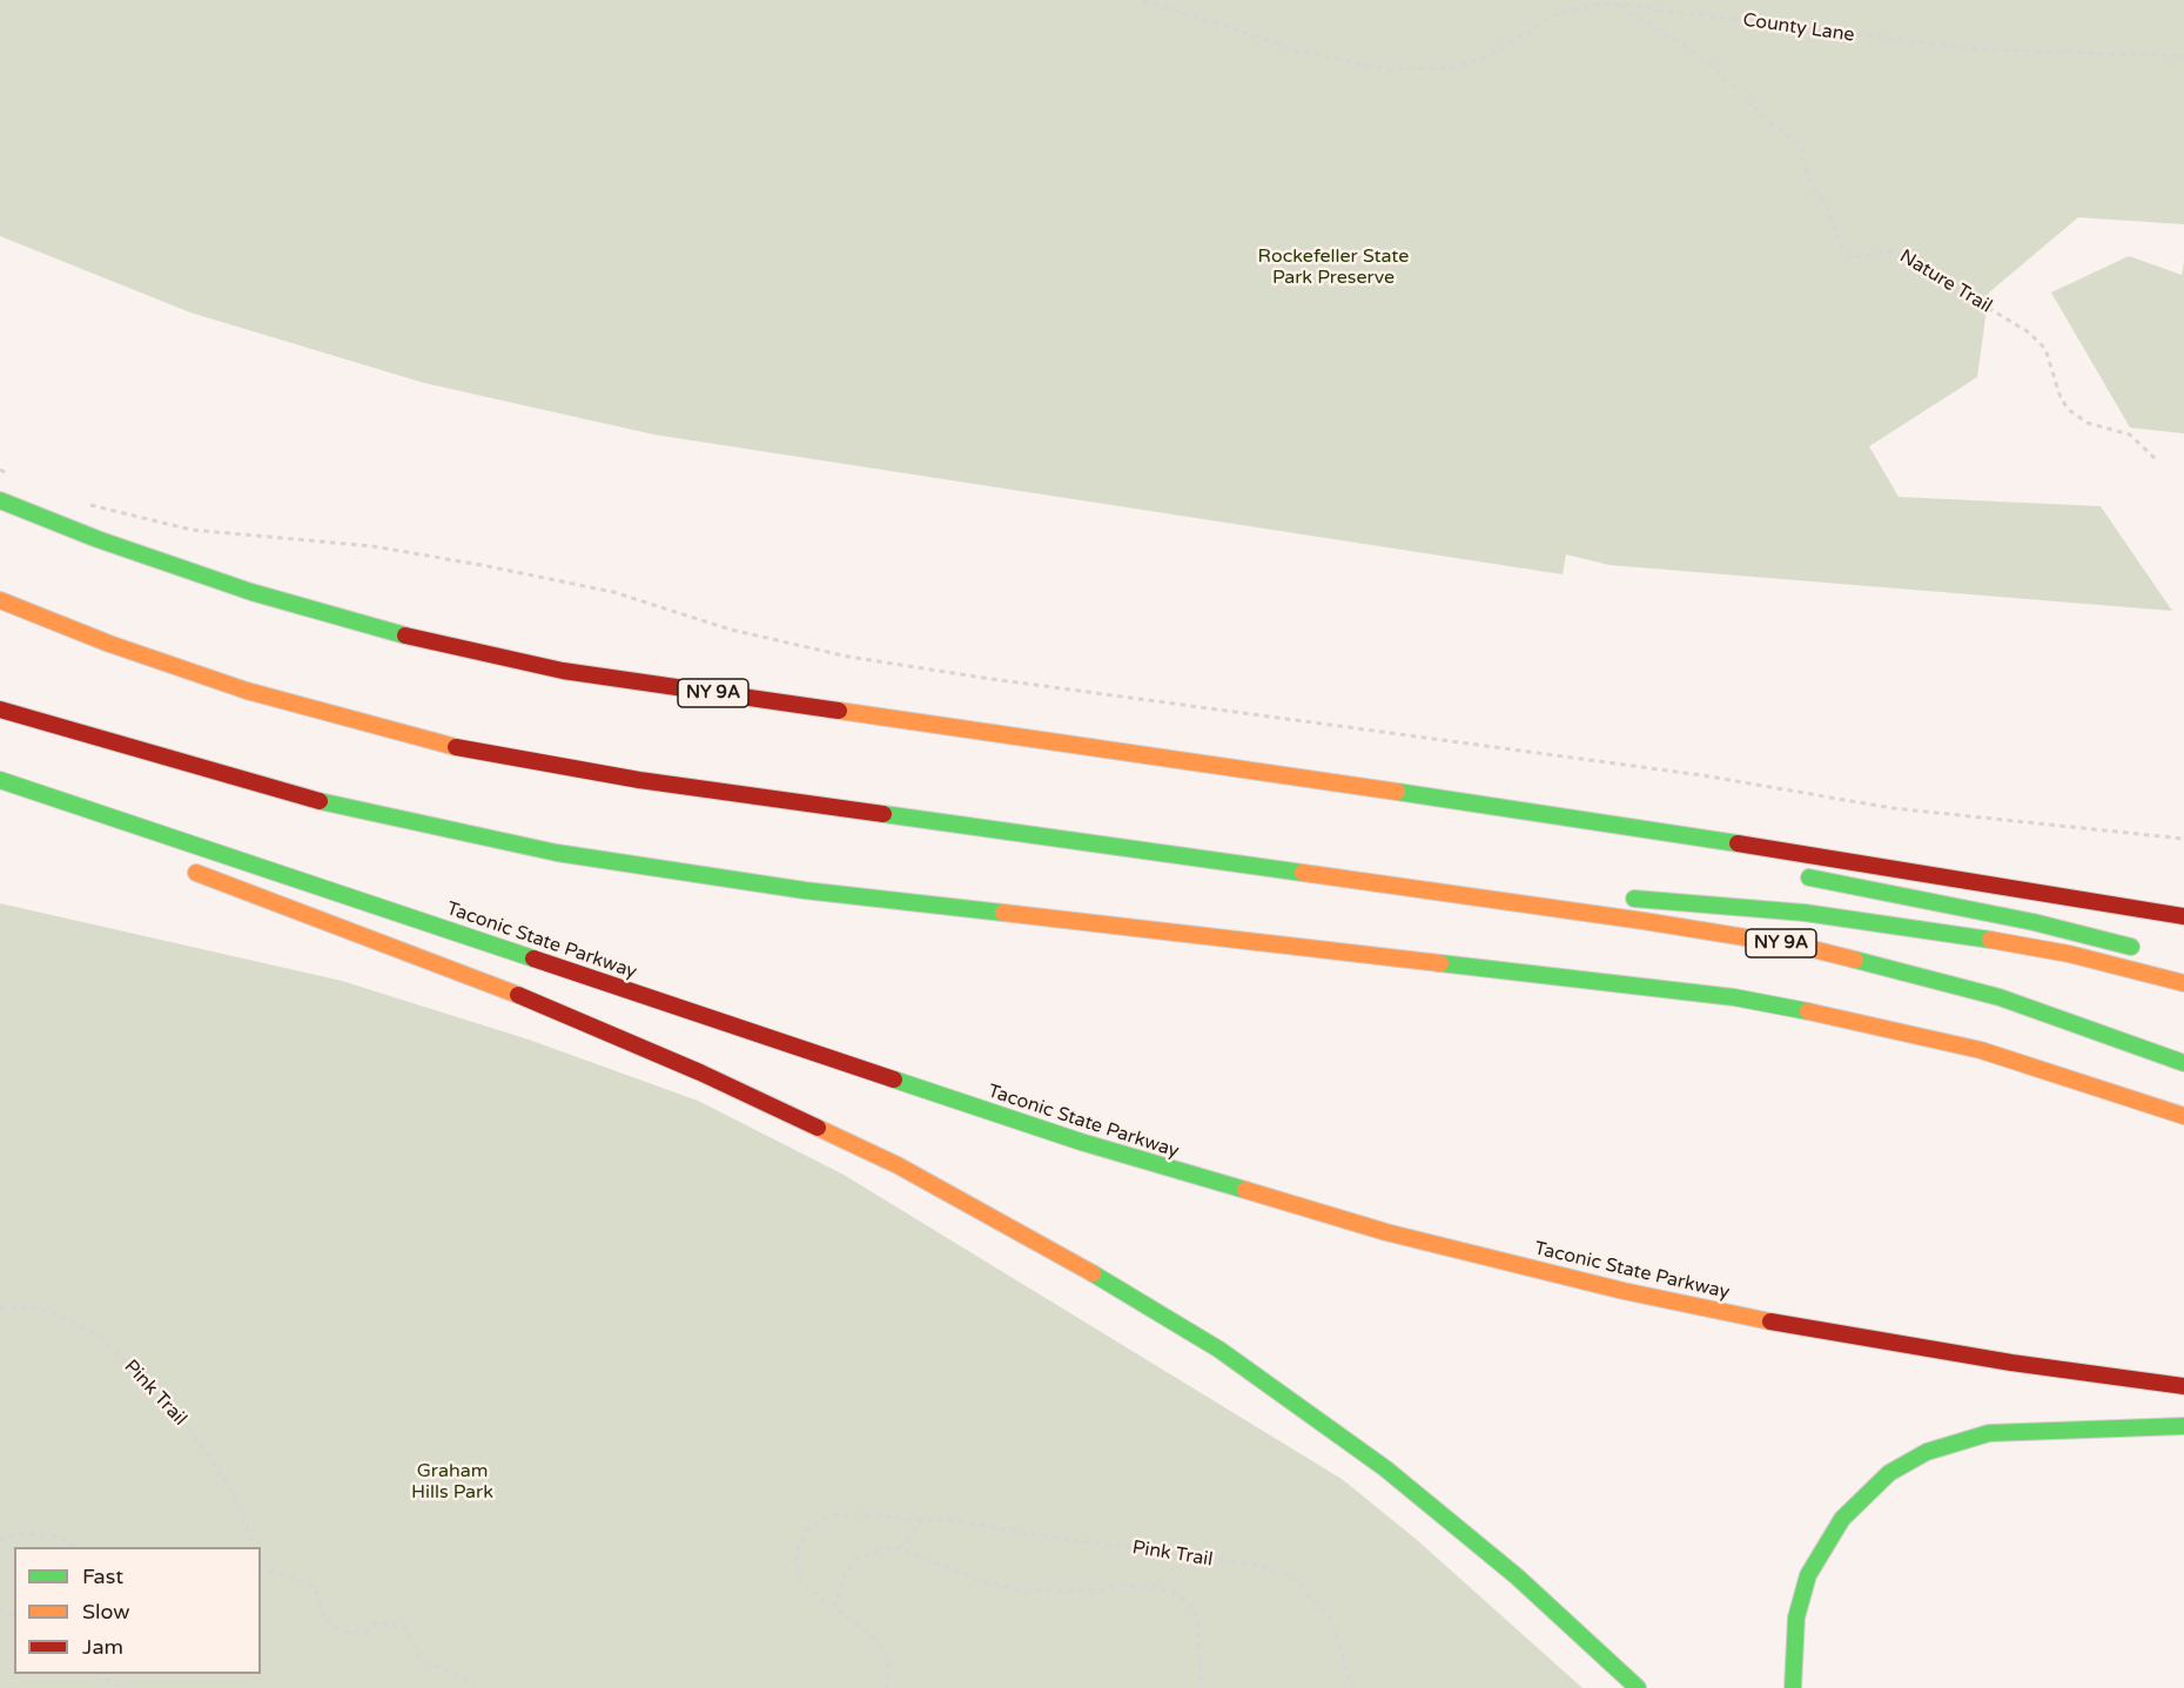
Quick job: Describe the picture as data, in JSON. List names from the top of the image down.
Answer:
{
  "streets": {
    "main road": ["NY 9A", "Taconic State Parkway"],
    "path": ["County Lane", "Nature Trail", "Pink Trail"]
  },
  "crossings": [
    ["County Lane", "Nature Trail"]
  ],
  "parks": ["Rockefeller State Park Preserve", "Graham Hills Park"],
  "legend": ["Fast", "Slow", "Jam"]
}
